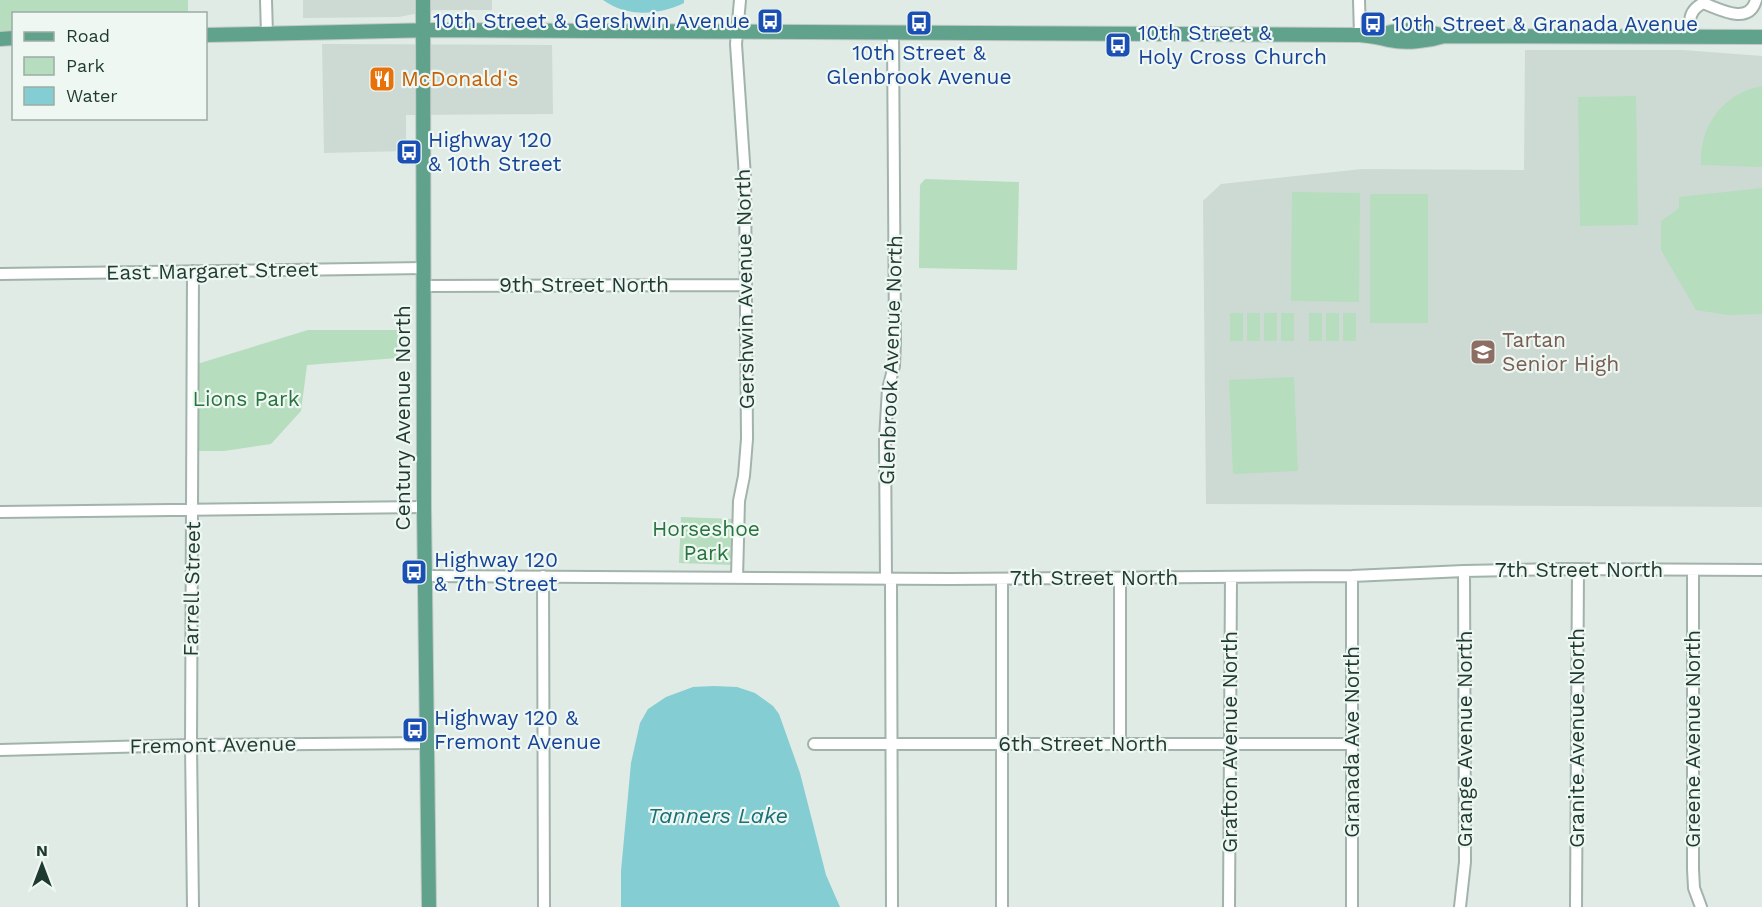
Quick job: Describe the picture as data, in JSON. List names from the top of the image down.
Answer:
{
  "streets": {
    "main road": ["Century Avenue North"],
    "street": [
      "East Margaret Street",
      "9th Street North",
      "Gershwin Avenue North",
      "Glenbrook Avenue North",
      "7th Street North",
      "Farrell Street",
      "Granite Avenue North",
      "Grange Avenue North",
      "Greene Avenue North",
      "Grafton Avenue North",
      "Granada Ave North",
      "6th Street North",
      "Fremont Avenue"
    ]
  },
  "crossings": [
    ["East Margaret Street", "Century Avenue North"],
    ["East Margaret Street", "Farrell Street"],
    ["9th Street North", "Gershwin Avenue North"],
    ["9th Street North", "Century Avenue North"],
    ["Gershwin Avenue North", "7th Street North"],
    ["Glenbrook Avenue North", "7th Street North"],
    ["Glenbrook Avenue North", "6th Street North"],
    ["Century Avenue North", "7th Street North"],
    ["Century Avenue North", "Fremont Avenue"],
    ["7th Street North", "Granite Avenue North"],
    ["7th Street North", "Grange Avenue North"],
    ["7th Street North", "Greene Avenue North"],
    ["7th Street North", "Grafton Avenue North"],
    ["7th Street North", "Granada Ave North"],
    ["Farrell Street", "Fremont Avenue"],
    ["Grafton Avenue North", "6th Street North"],
    ["Granada Ave North", "6th Street North"]
  ],
  "water": ["Tanners Lake"],
  "parks": ["Lions Park", "Horseshoe Park"],
  "places": {
    "bus stop": [
      "10th Street & Gershwin Avenue",
      "10th Street & Glenbrook Avenue",
      "10th Street & Granada Avenue",
      "10th Street & Holy Cross Church",
      "Highway 120 & 10th Street",
      "Highway 120 & 7th Street",
      "Highway 120 & Fremont Avenue"
    ],
    "restaurant": ["McDonald's"],
    "school or university": ["Tartan Senior High"]
  },
  "legend": ["Road", "Park", "Water"],
  "north": "top"
}
